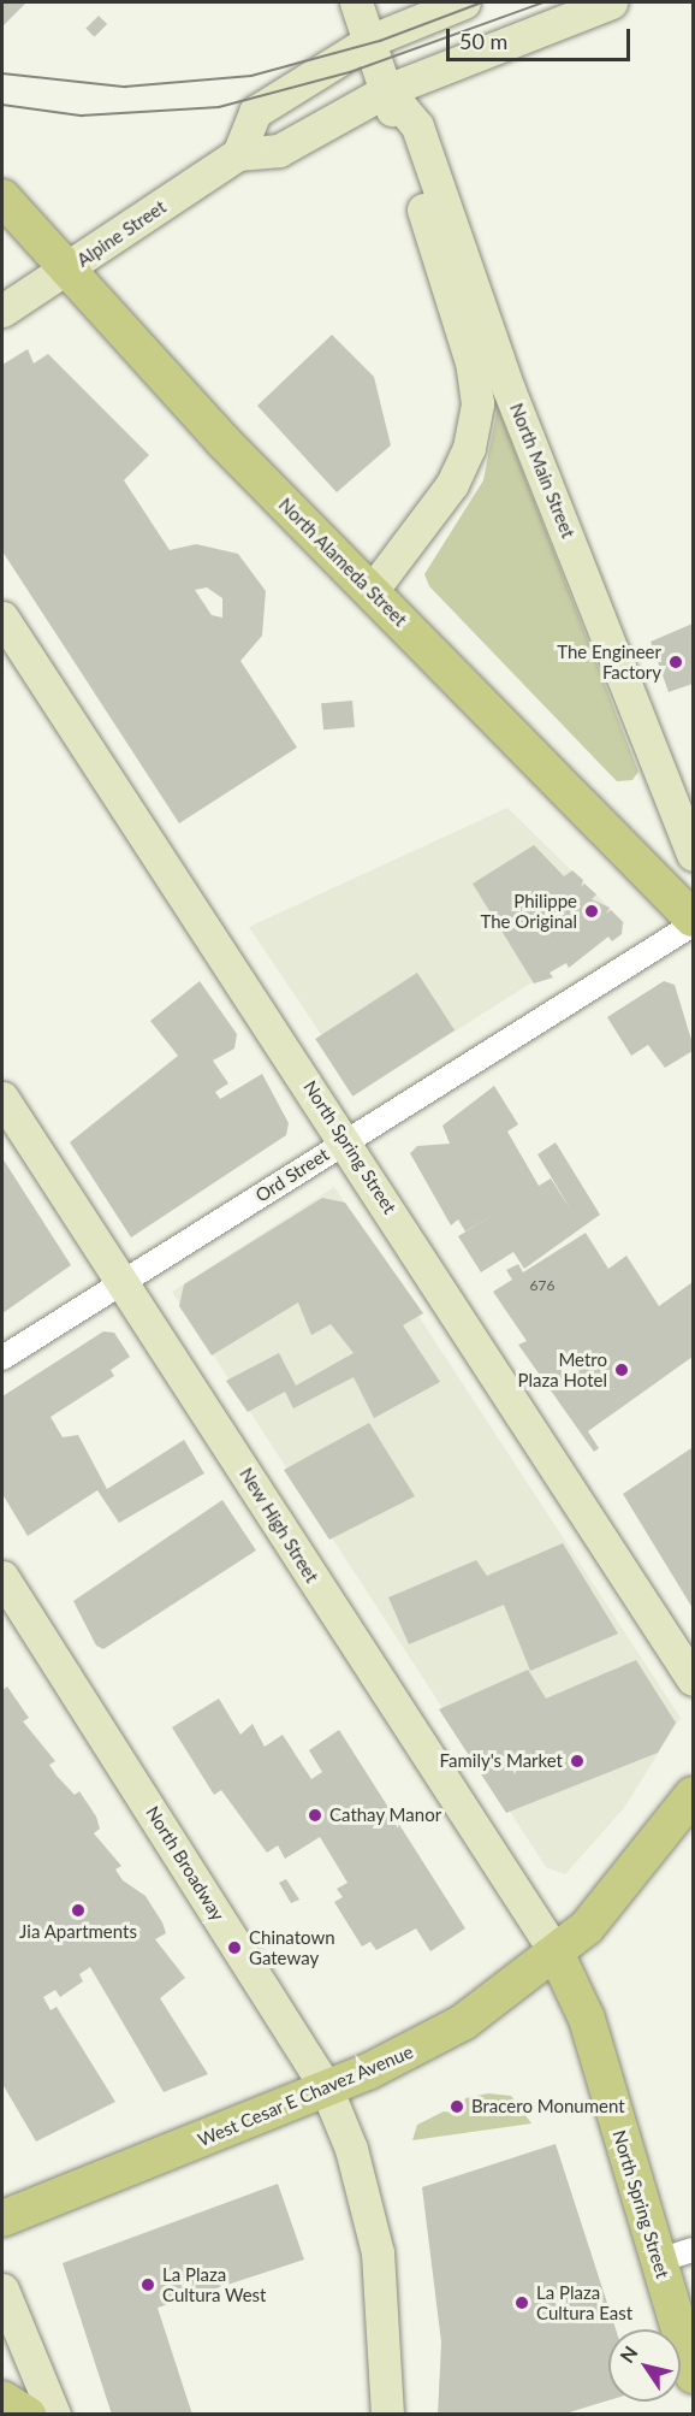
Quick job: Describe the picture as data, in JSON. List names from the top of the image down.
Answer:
{
  "streets": {
    "main road": ["North Alameda Street", "North Spring Street", "West Cesar E Chavez Avenue"],
    "street": [
      "Alpine Street",
      "North Main Street",
      "Ord Street",
      "New High Street",
      "North Broadway"
    ]
  },
  "crossings": [
    ["Alpine Street", "North Main Street"],
    ["Alpine Street", "North Alameda Street"],
    ["North Main Street", "North Alameda Street"],
    ["North Spring Street", "Ord Street"],
    ["North Spring Street", "New High Street"],
    ["North Spring Street", "West Cesar E Chavez Avenue"],
    ["Ord Street", "New High Street"],
    ["New High Street", "West Cesar E Chavez Avenue"],
    ["North Broadway", "West Cesar E Chavez Avenue"]
  ],
  "places": [
    "The Engineer Factory",
    "Philippe The Original",
    "Metro Plaza Hotel",
    "Family's Market",
    "Cathay Manor",
    "Jia Apartments",
    "Chinatown Gateway",
    "Bracero Monument",
    "La Plaza Cultura West",
    "La Plaza Cultura East"
  ],
  "house_numbers": ["676"],
  "scale_bar": "50 m",
  "north": "top left"
}
